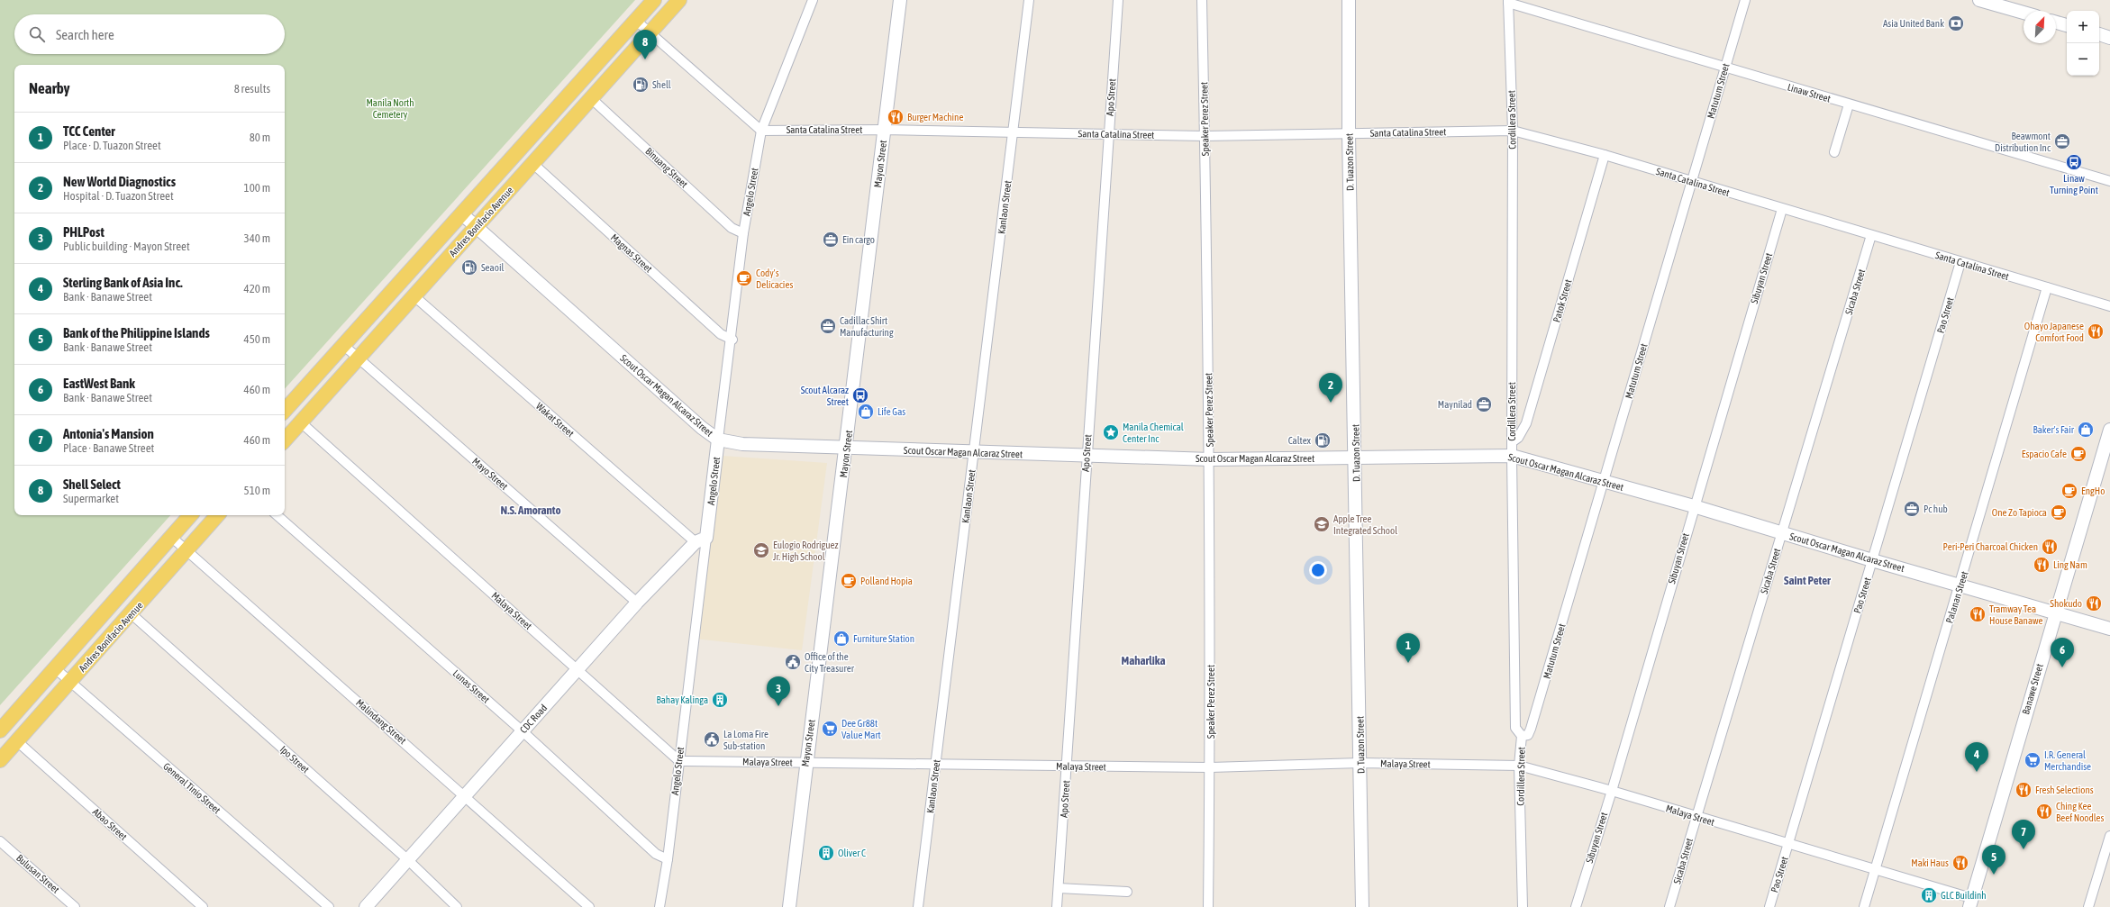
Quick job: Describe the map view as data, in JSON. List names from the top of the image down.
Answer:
{
  "streets": {
    "main road": ["Andres Bonifacio Avenue"],
    "street": [
      "Matutum Street",
      "Linaw Street",
      "Apo Street",
      "Speaker Perez Street",
      "Cordillera Street",
      "Santa Catalina Street",
      "D. Tuazon Street",
      "Mayon Street",
      "Binuang Street",
      "Angelo Street",
      "Kanlaon Street",
      "Magnas Street",
      "Sibuyan Street",
      "Sicaba Street",
      "Patok Street",
      "Pao Street",
      "Scout Oscar Magan Alcaraz Street",
      "Wakat Street",
      "Mayo Street",
      "Palanan Street",
      "Malaya Street",
      "Lunas Street",
      "Banawe Street",
      "CDC Road",
      "Malindang Street",
      "Ipo Street",
      "General Tinio Street",
      "Abao Street",
      "Bulusan Street"
    ]
  },
  "crossings": [
    ["Matutum Street", "Linaw Street"],
    ["Matutum Street", "Cordillera Street"],
    ["Matutum Street", "Santa Catalina Street"],
    ["Matutum Street", "Scout Oscar Magan Alcaraz Street"],
    ["Linaw Street", "Cordillera Street"],
    ["Apo Street", "Santa Catalina Street"],
    ["Apo Street", "Scout Oscar Magan Alcaraz Street"],
    ["Apo Street", "Malaya Street"],
    ["Speaker Perez Street", "Santa Catalina Street"],
    ["Speaker Perez Street", "Scout Oscar Magan Alcaraz Street"],
    ["Speaker Perez Street", "Malaya Street"],
    ["Cordillera Street", "Santa Catalina Street"],
    ["Cordillera Street", "Patok Street"],
    ["Cordillera Street", "Scout Oscar Magan Alcaraz Street"],
    ["Cordillera Street", "Malaya Street"],
    ["Santa Catalina Street", "D. Tuazon Street"],
    ["Santa Catalina Street", "Mayon Street"],
    ["Santa Catalina Street", "Angelo Street"],
    ["Santa Catalina Street", "Kanlaon Street"],
    ["Santa Catalina Street", "Sibuyan Street"],
    ["Santa Catalina Street", "Sicaba Street"],
    ["Santa Catalina Street", "Patok Street"],
    ["Santa Catalina Street", "Pao Street"],
    ["Santa Catalina Street", "Palanan Street"],
    ["D. Tuazon Street", "Scout Oscar Magan Alcaraz Street"],
    ["D. Tuazon Street", "Malaya Street"],
    ["Mayon Street", "Scout Oscar Magan Alcaraz Street"],
    ["Mayon Street", "Malaya Street"],
    ["Binuang Street", "Angelo Street"],
    ["Binuang Street", "Andres Bonifacio Avenue"],
    ["Angelo Street", "Magnas Street"],
    ["Angelo Street", "Scout Oscar Magan Alcaraz Street"],
    ["Angelo Street", "Wakat Street"],
    ["Angelo Street", "Malaya Street"],
    ["Angelo Street", "Lunas Street"],
    ["Angelo Street", "CDC Road"],
    ["Kanlaon Street", "Scout Oscar Magan Alcaraz Street"],
    ["Kanlaon Street", "Malaya Street"],
    ["Andres Bonifacio Avenue", "Magnas Street"],
    ["Andres Bonifacio Avenue", "Scout Oscar Magan Alcaraz Street"],
    ["Andres Bonifacio Avenue", "Wakat Street"],
    ["Andres Bonifacio Avenue", "Mayo Street"],
    ["Andres Bonifacio Avenue", "Malaya Street"],
    ["Andres Bonifacio Avenue", "Malindang Street"],
    ["Andres Bonifacio Avenue", "Ipo Street"],
    ["Andres Bonifacio Avenue", "General Tinio Street"],
    ["Andres Bonifacio Avenue", "Abao Street"],
    ["Sibuyan Street", "Scout Oscar Magan Alcaraz Street"],
    ["Sibuyan Street", "Malaya Street"],
    ["Sicaba Street", "Scout Oscar Magan Alcaraz Street"],
    ["Sicaba Street", "Malaya Street"],
    ["Pao Street", "Scout Oscar Magan Alcaraz Street"],
    ["Pao Street", "Malaya Street"],
    ["Scout Oscar Magan Alcaraz Street", "Palanan Street"],
    ["Scout Oscar Magan Alcaraz Street", "Banawe Street"],
    ["Wakat Street", "CDC Road"],
    ["Mayo Street", "CDC Road"],
    ["Palanan Street", "Malaya Street"],
    ["Malaya Street", "Banawe Street"],
    ["Malaya Street", "CDC Road"],
    ["Lunas Street", "CDC Road"],
    ["CDC Road", "Malindang Street"],
    ["CDC Road", "Ipo Street"]
  ],
  "districts": ["N.S. Amoranto", "Saint Peter", "Maharlika"],
  "parks": ["Manila North Cemetery"],
  "places": {
    "bank": ["Asia United Bank"],
    "fuel station": ["Shell", "Seaoil", "Caltex"],
    "restaurant": [
      "Burger Machine",
      "Ohayo Japanese Comfort Food",
      "Peri-Peri Charcoal Chicken",
      "Ling Nam",
      "Shokudo",
      "Tramway Tea House Banawe",
      "Fresh Selections",
      "Ching Kee Beef Noodles",
      "Maki Haus"
    ],
    "office": [
      "Beawmont Distribution Inc",
      "Ein cargo",
      "Cadillac Shirt Manufacturing",
      "Maynilad",
      "Pc hub"
    ],
    "bus stop": ["Linaw Turning Point", "Scout Alcaraz Street"],
    "cafe": [
      "Cody's Delicacies",
      "Espacio Cafe",
      "EngHo",
      "One Zo Tapioca",
      "Polland Hopia"
    ],
    "shop": ["Life Gas", "Baker's Fair", "Furniture Station"],
    "place": ["Manila Chemical Center Inc"],
    "school or university": ["Apple Tree Integrated School", "Eulogio Rodriguez Jr. High School"],
    "public building": ["Office of the City Treasurer", "La Loma Fire Sub-station"],
    "building": ["Bahay Kalinga", "Oliver C", "GLC Buildinh"],
    "supermarket": ["Dee Gr88t Value Mart", "I.R. General Merchandise"]
  },
  "north": "top right",
  "page": {
    "map_buttons": ["+", "−"],
    "search": "Search here",
    "pins": [
      "8",
      "2",
      "1",
      "6",
      "3",
      "4",
      "7",
      "5"
    ],
    "heading": ["Nearby", "8 results"],
    "list": [
      {
        "mark": "1",
        "name": "TCC Center",
        "note": "Place · D. Tuazon Street",
        "value": "80 m"
      },
      {
        "mark": "2",
        "name": "New World Diagnostics",
        "note": "Hospital · D. Tuazon Street",
        "value": "100 m"
      },
      {
        "mark": "3",
        "name": "PHLPost",
        "note": "Public building · Mayon Street",
        "value": "340 m"
      },
      {
        "mark": "4",
        "name": "Sterling Bank of Asia Inc.",
        "note": "Bank · Banawe Street",
        "value": "420 m"
      },
      {
        "mark": "5",
        "name": "Bank of the Philippine Islands",
        "note": "Bank · Banawe Street",
        "value": "450 m"
      },
      {
        "mark": "6",
        "name": "EastWest Bank",
        "note": "Bank · Banawe Street",
        "value": "460 m"
      },
      {
        "mark": "7",
        "name": "Antonia's Mansion",
        "note": "Place · Banawe Street",
        "value": "460 m"
      },
      {
        "mark": "8",
        "name": "Shell Select",
        "note": "Supermarket",
        "value": "510 m"
      }
    ]
  }
}
